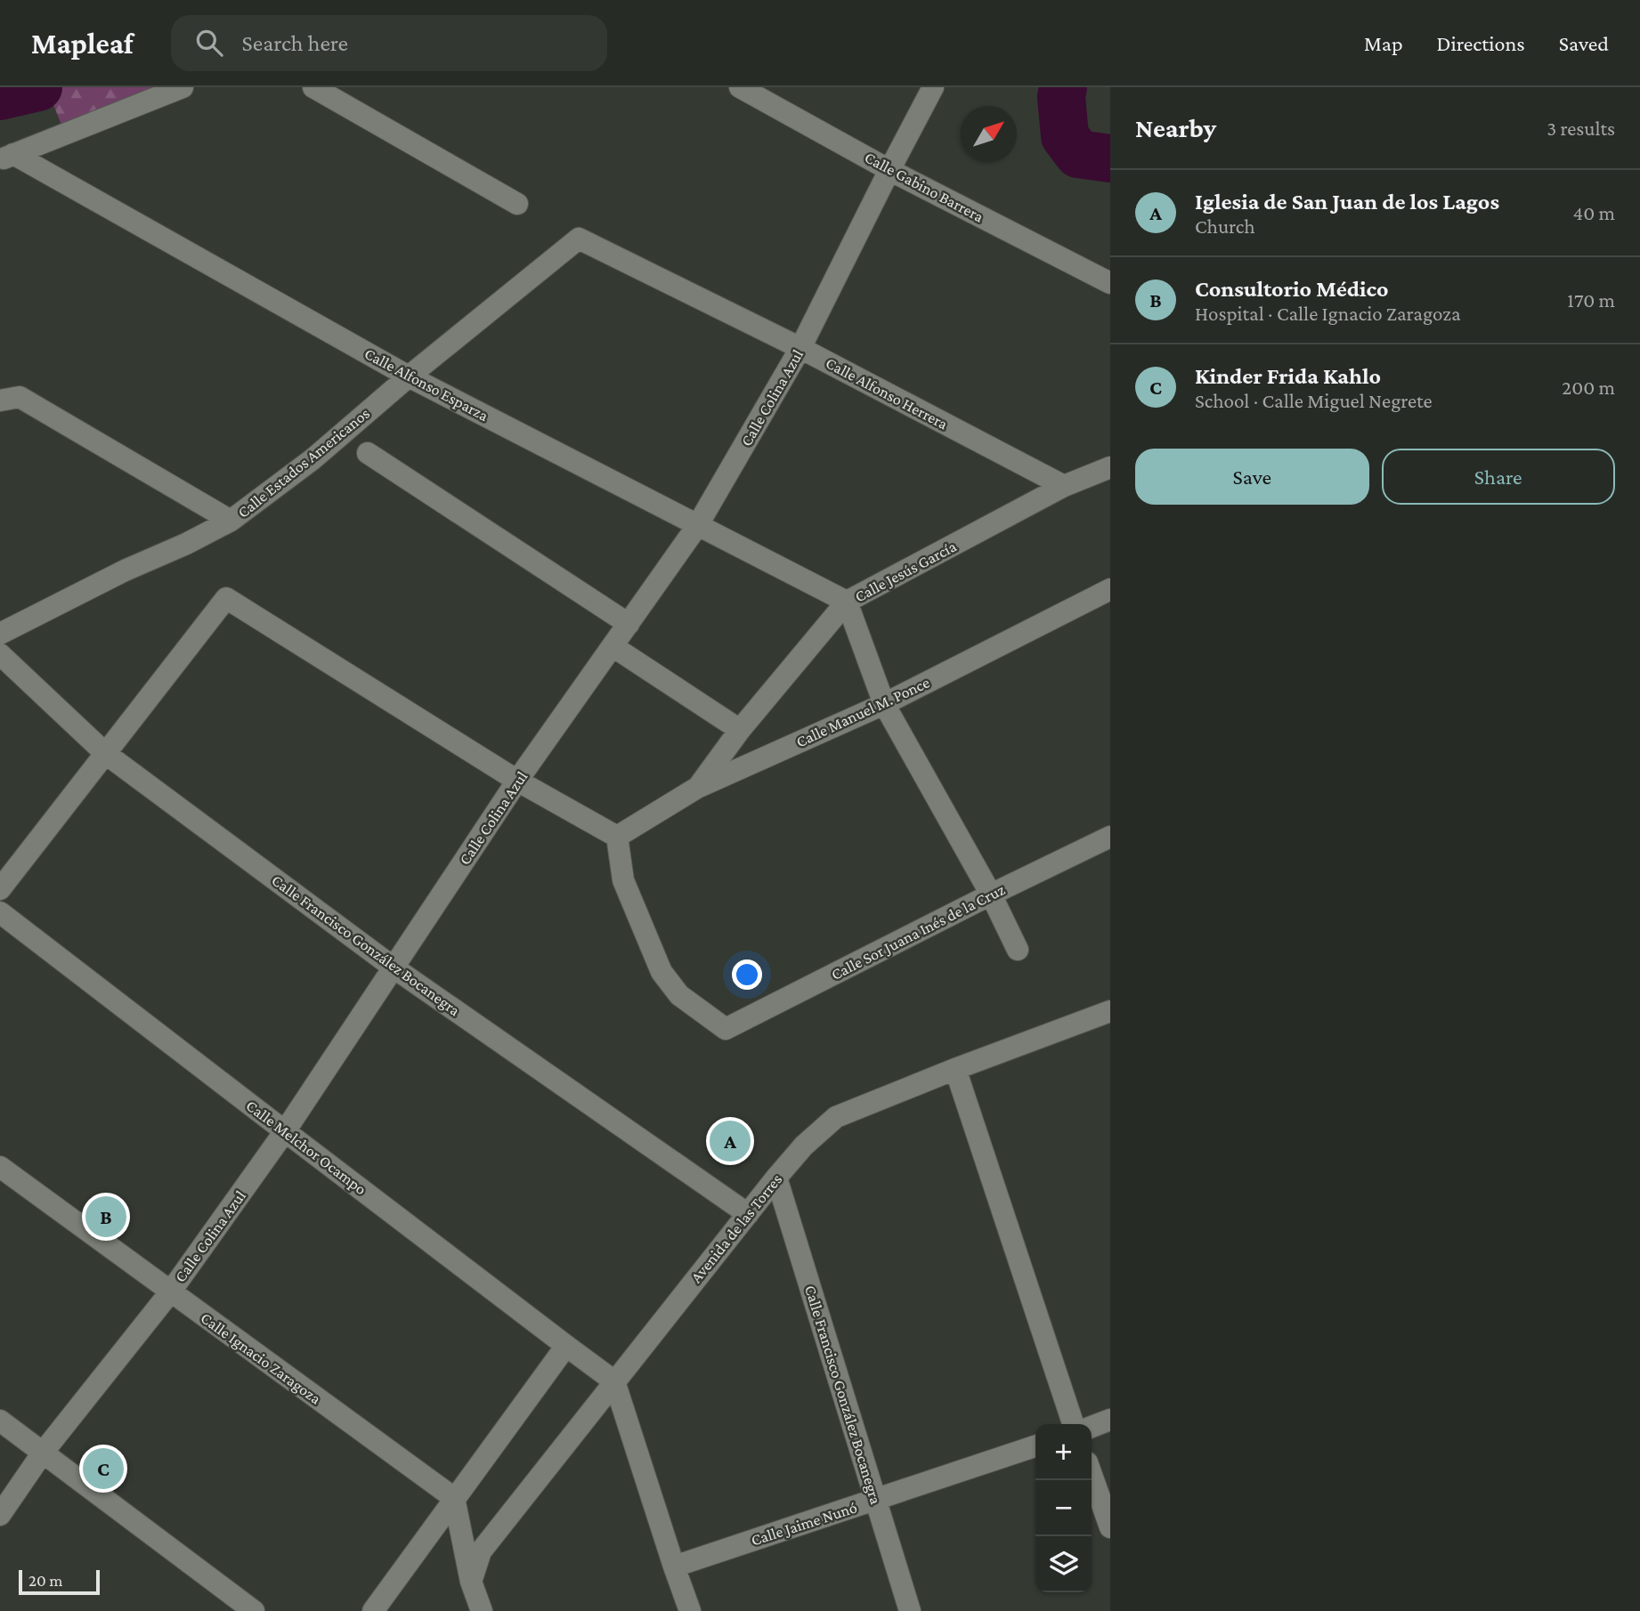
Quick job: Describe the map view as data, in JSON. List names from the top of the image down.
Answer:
{
  "streets": {
    "street": [
      "Calle Gabino Barrera",
      "Calle Alfonso Esparza",
      "Calle Alfonso Herrera",
      "Calle Colina Azul",
      "Calle Estados Americanos",
      "Calle Jesús García",
      "Calle Manuel M. Ponce",
      "Calle Sor Juana Inés de la Cruz",
      "Calle Francisco González Bocanegra",
      "Calle Melchor Ocampo",
      "Avenida de las Torres",
      "Calle Ignacio Zaragoza",
      "Calle Jaime Nunó"
    ]
  },
  "crossings": [
    ["Calle Gabino Barrera", "Calle Colina Azul"],
    ["Calle Alfonso Esparza", "Calle Colina Azul"],
    ["Calle Alfonso Esparza", "Calle Estados Americanos"],
    ["Calle Alfonso Esparza", "Calle Jesús García"],
    ["Calle Alfonso Herrera", "Calle Colina Azul"],
    ["Calle Alfonso Herrera", "Calle Estados Americanos"],
    ["Calle Alfonso Herrera", "Calle Jesús García"],
    ["Calle Colina Azul", "Calle Francisco González Bocanegra"],
    ["Calle Colina Azul", "Calle Melchor Ocampo"],
    ["Calle Colina Azul", "Calle Ignacio Zaragoza"],
    ["Calle Jesús García", "Calle Manuel M. Ponce"],
    ["Calle Manuel M. Ponce", "Calle Sor Juana Inés de la Cruz"],
    ["Calle Francisco González Bocanegra", "Avenida de las Torres"],
    ["Calle Francisco González Bocanegra", "Calle Jaime Nunó"],
    ["Calle Melchor Ocampo", "Avenida de las Torres"]
  ],
  "scale_bar": "20 m",
  "north": "top right",
  "page": {
    "header": "Mapleaf",
    "search": "Search here",
    "nav": ["Map", "Directions", "Saved"],
    "heading": ["Nearby", "3 results"],
    "list": [
      {
        "mark": "A",
        "name": "Iglesia de San Juan de los Lagos",
        "note": "Church",
        "value": "40 m"
      },
      {
        "mark": "B",
        "name": "Consultorio Médico",
        "note": "Hospital · Calle Ignacio Zaragoza",
        "value": "170 m"
      },
      {
        "mark": "C",
        "name": "Kinder Frida Kahlo",
        "note": "School · Calle Miguel Negrete",
        "value": "200 m"
      }
    ],
    "buttons": ["Save", "Share"],
    "pins": ["A", "B", "C"],
    "map_buttons": ["+", "−"],
    "scale": "20 m"
  }
}
